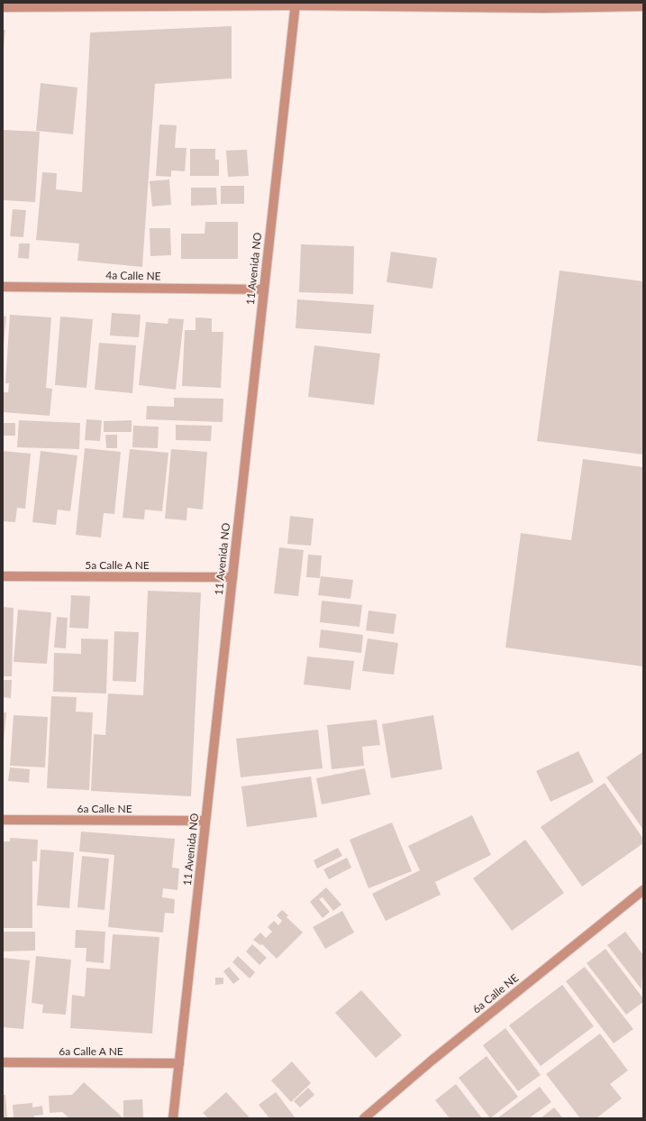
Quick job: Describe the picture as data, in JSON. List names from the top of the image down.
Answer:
{
  "streets": {
    "street": [
      "11 Avenida NO",
      "4a Calle NE",
      "5a Calle A NE",
      "6a Calle NE",
      "6a Calle A NE"
    ]
  },
  "crossings": [
    ["11 Avenida NO", "4a Calle NE"],
    ["11 Avenida NO", "5a Calle A NE"],
    ["11 Avenida NO", "6a Calle NE"],
    ["11 Avenida NO", "6a Calle A NE"]
  ]
}
